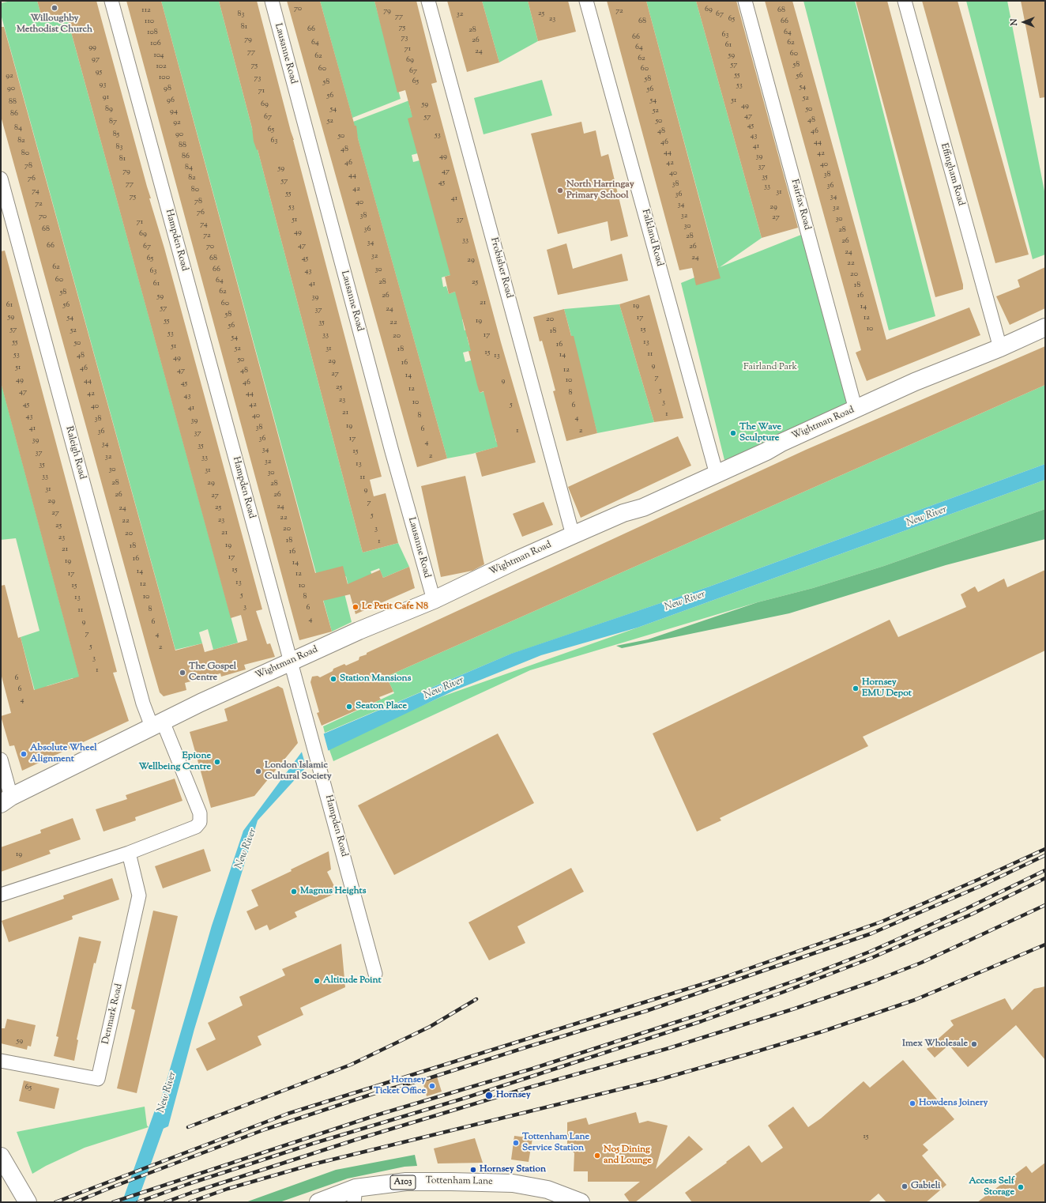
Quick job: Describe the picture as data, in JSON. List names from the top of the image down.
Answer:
{
  "streets": {
    "main road": ["Wightman Road", "Tottenham Lane", "A103"],
    "street": [
      "Lausanne Road",
      "Effingham Road",
      "Fairfax Road",
      "Falkland Road",
      "Hampden Road",
      "Frobisher Road",
      "Raleigh Road",
      "Denmark Road"
    ]
  },
  "crossings": [
    ["Lausanne Road", "Wightman Road"],
    ["Effingham Road", "Wightman Road"],
    ["Fairfax Road", "Wightman Road"],
    ["Falkland Road", "Wightman Road"],
    ["Hampden Road", "Wightman Road"],
    ["Frobisher Road", "Wightman Road"],
    ["Wightman Road", "Raleigh Road"]
  ],
  "water": ["New River"],
  "parks": ["Fairland Park"],
  "places": [
    "Willoughby Methodist Church",
    "North Harringay Primary School",
    "The Wave Sculpture",
    "Le Petit Cafe N8",
    "The Gospel Centre",
    "Station Mansions",
    "Hornsey EMU Depot",
    "Seaton Place",
    "Absolute Wheel Alignment",
    "Epione Wellbeing Centre",
    "London Islamic Cultural Society",
    "Magnus Heights",
    "Altitude Point",
    "Imex Wholesale",
    "Hornsey Ticket Office",
    "Hornsey",
    "Howdens Joinery",
    "Tottenham Lane Service Station",
    "No5 Dining and Lounge",
    "Hornsey Station",
    "Gabieli",
    "Access Self Storage"
  ],
  "house_numbers": [
    "70",
    "69",
    "112",
    "68",
    "79",
    "72",
    "25",
    "83",
    "32",
    "67",
    "77",
    "23",
    "65",
    "110",
    "68",
    "66",
    "81",
    "75",
    "66",
    "28",
    "108",
    "64",
    "63",
    "66",
    "73",
    "79",
    "26",
    "64",
    "62",
    "106",
    "61",
    "99",
    "64",
    "71",
    "24",
    "77",
    "60",
    "104",
    "59",
    "62",
    "62",
    "97",
    "69",
    "57",
    "58",
    "75",
    "102",
    "60",
    "60",
    "67",
    "95",
    "55",
    "92",
    "56",
    "100",
    "73",
    "58",
    "65",
    "58",
    "93",
    "53",
    "54",
    "90",
    "98",
    "56",
    "71",
    "56",
    "91",
    "52",
    "96",
    "54",
    "51",
    "88",
    "69",
    "59",
    "49",
    "89",
    "54",
    "50",
    "52",
    "94",
    "86",
    "47",
    "67",
    "57",
    "48",
    "52",
    "50",
    "87",
    "92",
    "45",
    "84",
    "65",
    "48",
    "46",
    "85",
    "90",
    "53",
    "50",
    "43",
    "82",
    "63",
    "46",
    "44",
    "88",
    "41",
    "83",
    "48",
    "44",
    "80",
    "42",
    "86",
    "49",
    "39",
    "81",
    "46",
    "42",
    "40",
    "78",
    "37",
    "84",
    "59",
    "79",
    "47",
    "40",
    "38",
    "44",
    "35",
    "82",
    "76",
    "57",
    "45",
    "77",
    "38",
    "36",
    "33",
    "42",
    "80",
    "74",
    "31",
    "55",
    "36",
    "75",
    "34",
    "41",
    "78",
    "40",
    "72",
    "34",
    "53",
    "29",
    "32",
    "76",
    "38",
    "32",
    "70",
    "27",
    "30",
    "51",
    "37",
    "71",
    "74",
    "30",
    "68",
    "36",
    "28",
    "49",
    "69",
    "72",
    "28",
    "33",
    "26",
    "34",
    "66",
    "47",
    "67",
    "70",
    "26",
    "24",
    "32",
    "24",
    "65",
    "68",
    "45",
    "29",
    "22",
    "62",
    "66",
    "30",
    "63",
    "43",
    "20",
    "60",
    "64",
    "28",
    "25",
    "61",
    "41",
    "18",
    "62",
    "58",
    "26",
    "16",
    "59",
    "39",
    "21",
    "60",
    "61",
    "56",
    "19",
    "14",
    "57",
    "24",
    "37",
    "58",
    "59",
    "54",
    "17",
    "12",
    "20",
    "55",
    "19",
    "35",
    "22",
    "56",
    "10",
    "57",
    "15",
    "52",
    "18",
    "53",
    "33",
    "17",
    "20",
    "54",
    "55",
    "13",
    "50",
    "16",
    "51",
    "52",
    "31",
    "18",
    "15",
    "11",
    "53",
    "14",
    "48",
    "13",
    "49",
    "50",
    "29",
    "16",
    "9",
    "51",
    "46",
    "12",
    "47",
    "48",
    "27",
    "14",
    "7",
    "49",
    "10",
    "44",
    "9",
    "46",
    "45",
    "25",
    "12",
    "5",
    "47",
    "8",
    "42",
    "44",
    "43",
    "23",
    "10",
    "3",
    "45",
    "42",
    "5",
    "6",
    "40",
    "41",
    "21",
    "1",
    "40",
    "8",
    "43",
    "4",
    "38",
    "39",
    "19",
    "38",
    "41",
    "6",
    "1",
    "2",
    "36",
    "37",
    "36",
    "17",
    "39",
    "4",
    "34",
    "35",
    "34",
    "15",
    "37",
    "2",
    "32",
    "33",
    "32",
    "13",
    "35",
    "30",
    "31",
    "30",
    "33",
    "11",
    "28",
    "29",
    "28",
    "31",
    "9",
    "26",
    "26",
    "27",
    "29",
    "7",
    "24",
    "25",
    "24",
    "27",
    "5",
    "22",
    "23",
    "22",
    "25",
    "20",
    "3",
    "21",
    "20",
    "23",
    "18",
    "1",
    "19",
    "18",
    "21",
    "16",
    "17",
    "16",
    "19",
    "14",
    "15",
    "14",
    "17",
    "12",
    "13",
    "12",
    "15",
    "10",
    "5",
    "10",
    "8",
    "13",
    "3",
    "6",
    "8",
    "11",
    "4",
    "9",
    "6",
    "7",
    "4",
    "5",
    "2",
    "3",
    "1",
    "6",
    "6",
    "4",
    "19",
    "59",
    "65",
    "15"
  ],
  "north": "left"
}
